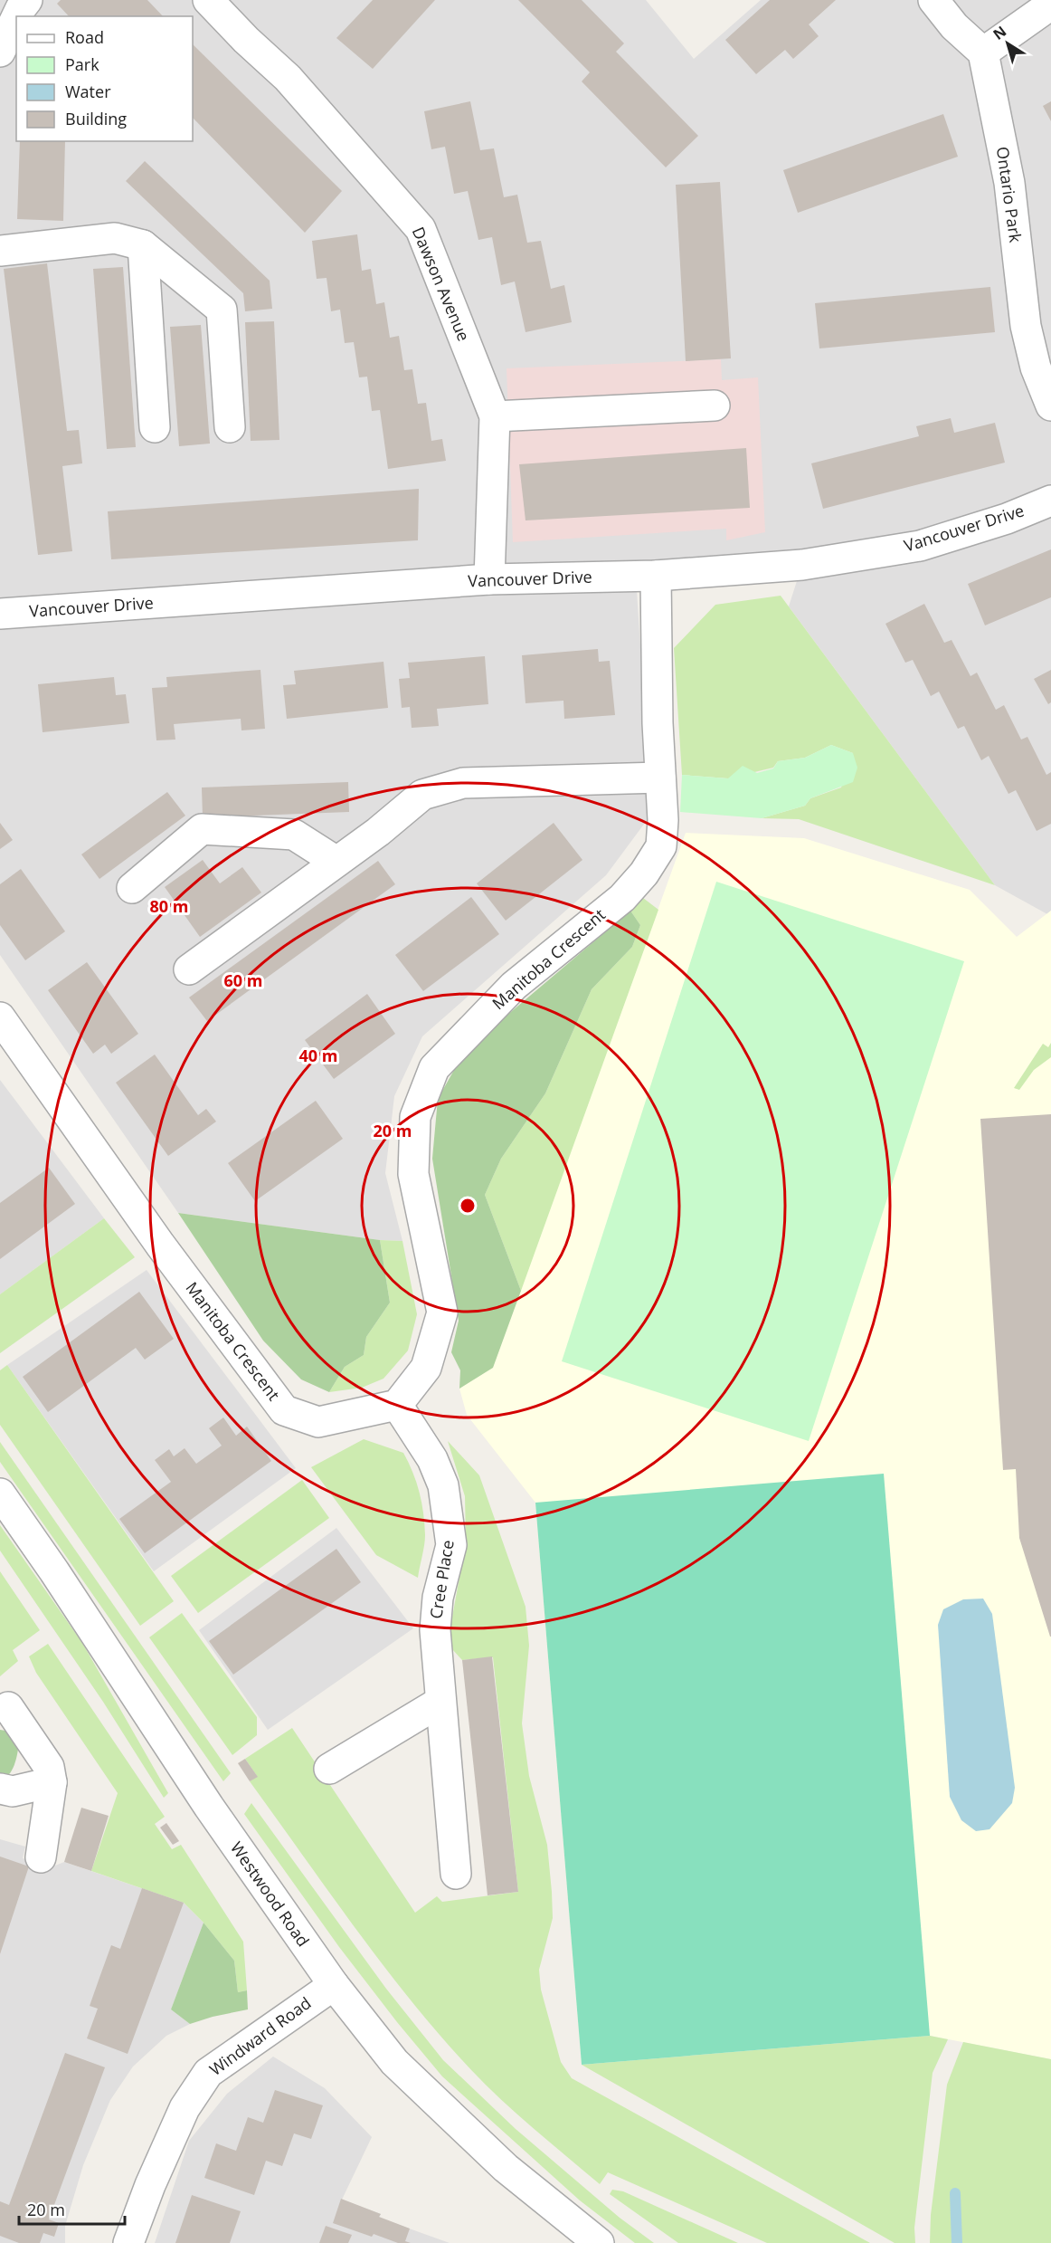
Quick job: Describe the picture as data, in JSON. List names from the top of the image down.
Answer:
{
  "streets": {
    "street": [
      "Ontario Park",
      "Dawson Avenue",
      "Vancouver Drive",
      "Manitoba Crescent",
      "Cree Place",
      "Westwood Road",
      "Windward Road"
    ]
  },
  "crossings": [
    ["Dawson Avenue", "Vancouver Drive"],
    ["Vancouver Drive", "Manitoba Crescent"],
    ["Manitoba Crescent", "Cree Place"],
    ["Westwood Road", "Windward Road"]
  ],
  "legend": [
    "Road",
    "Park",
    "Water",
    "Building"
  ],
  "scale_bar": "20 m",
  "north": "top left",
  "rings": [
    "80 m",
    "60 m",
    "40 m",
    "20 m"
  ]
}
